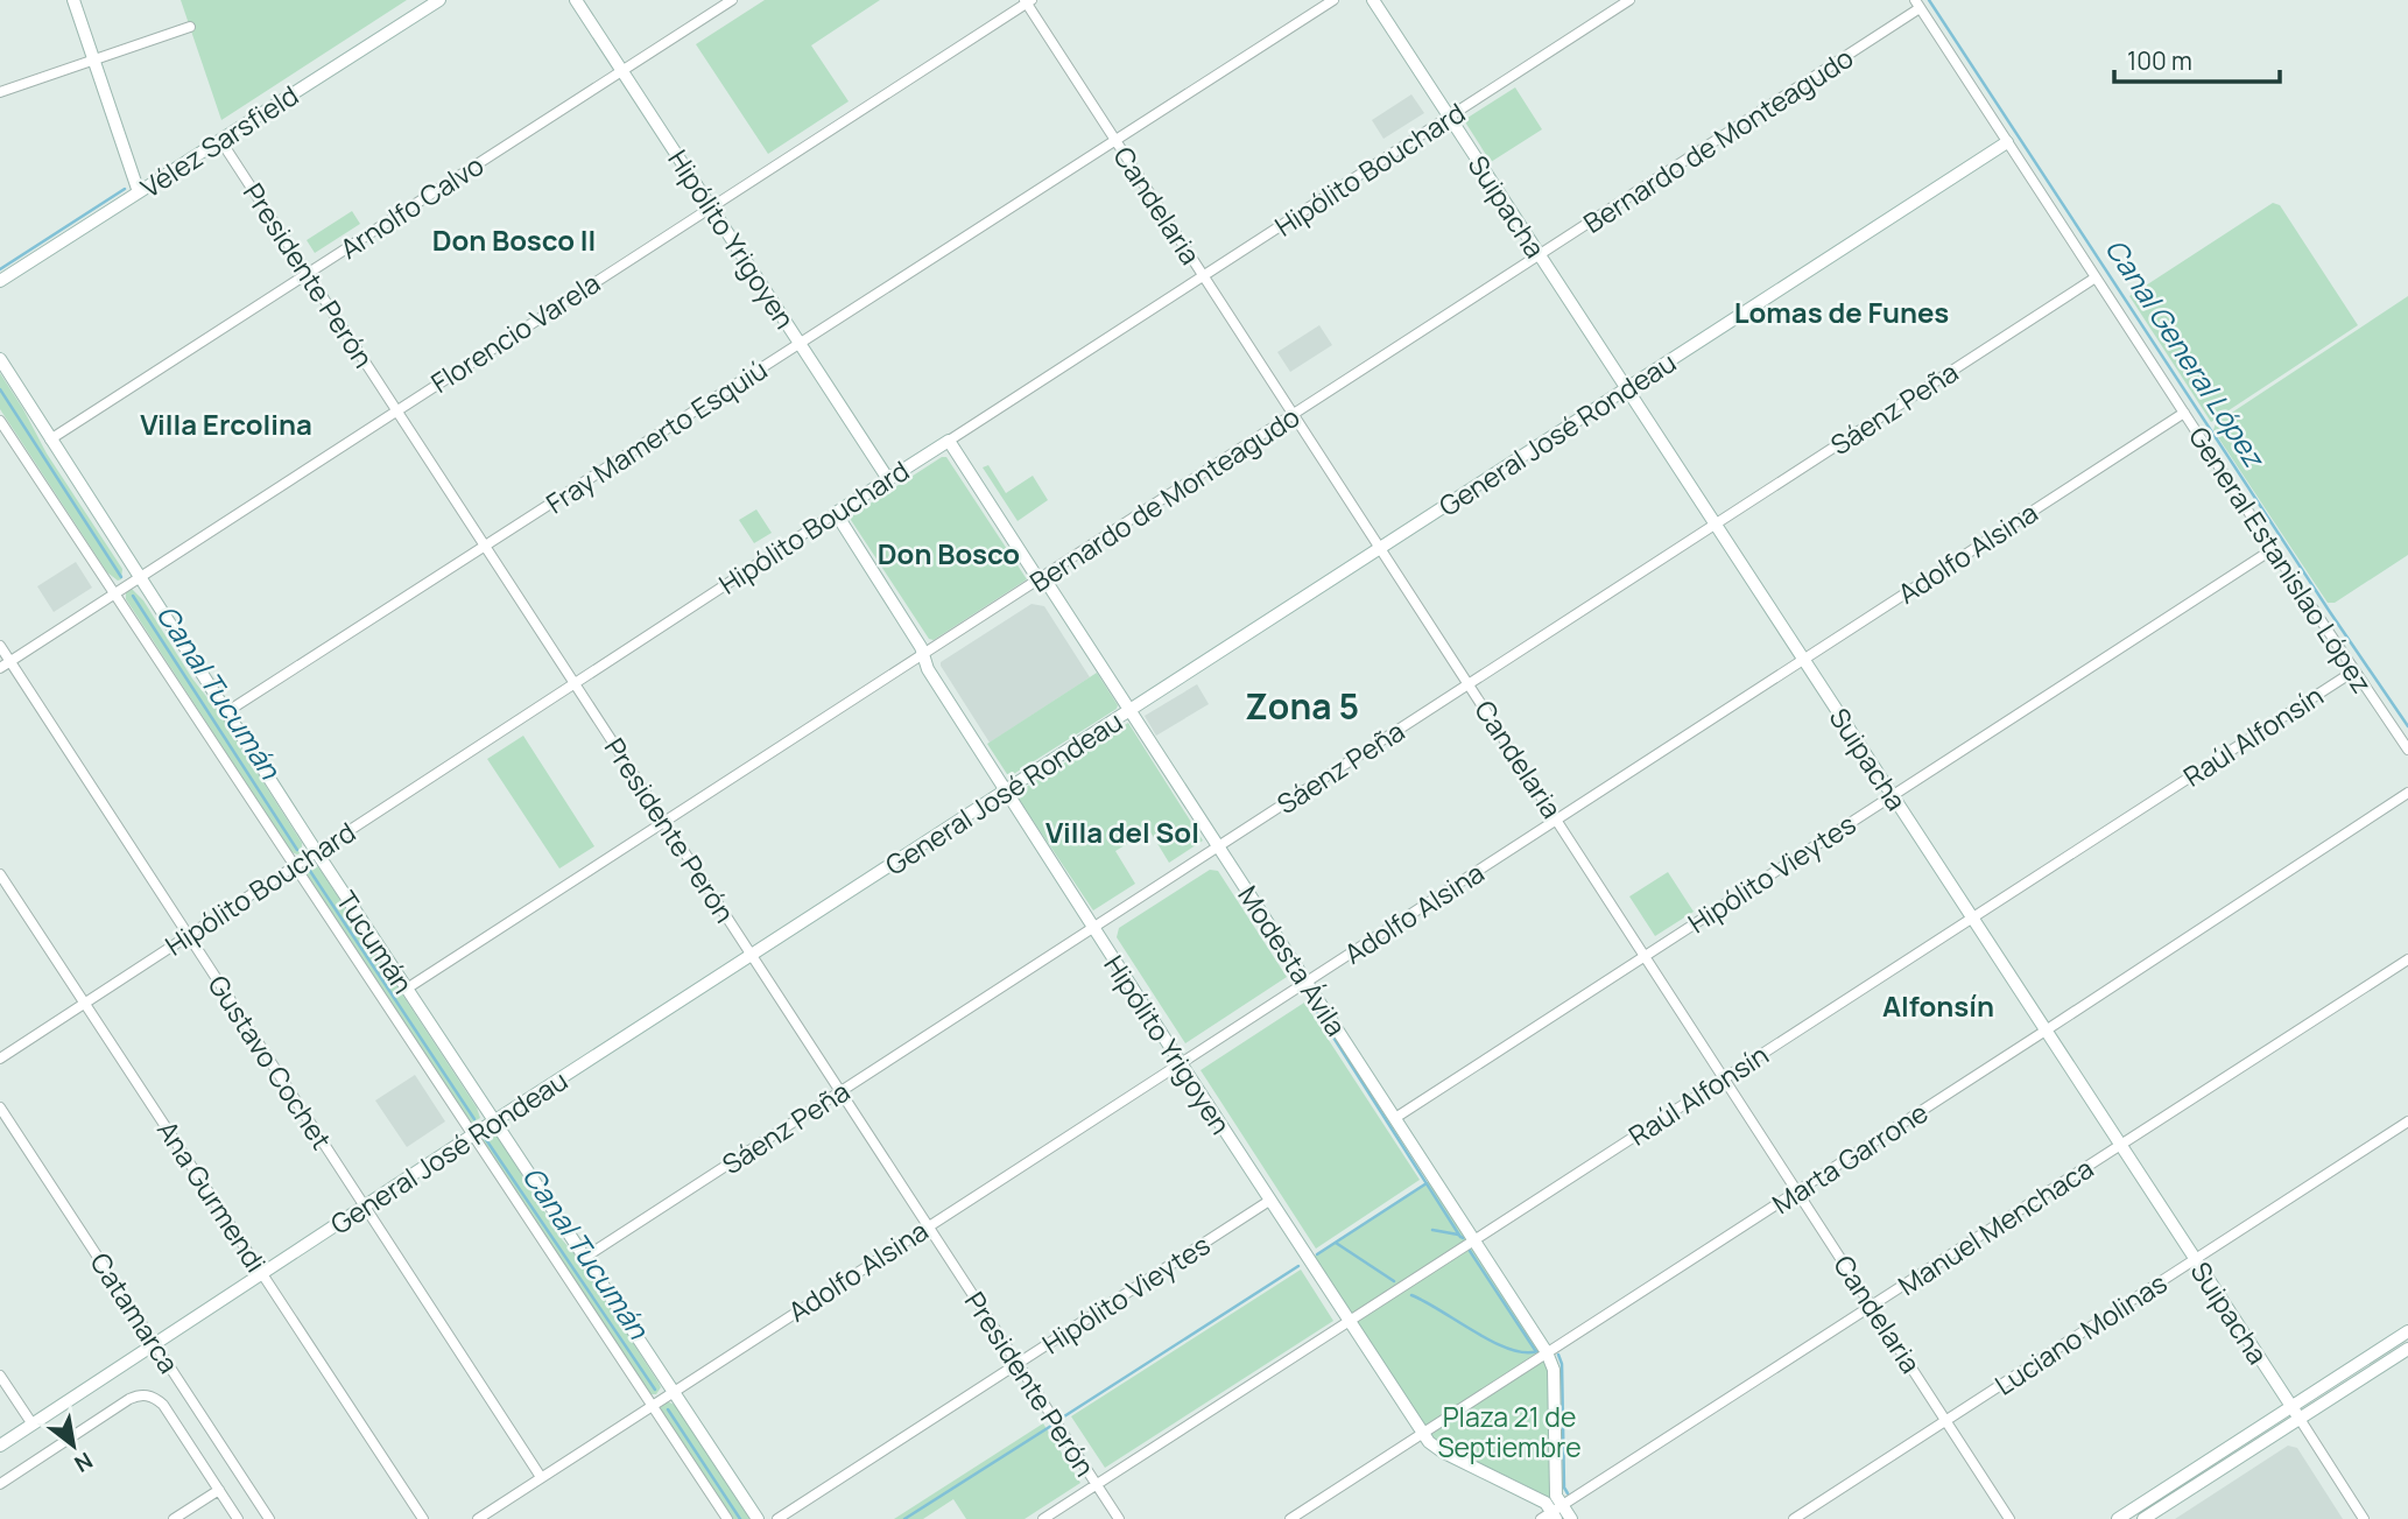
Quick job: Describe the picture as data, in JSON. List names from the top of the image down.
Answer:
{
  "streets": {
    "street": [
      "Bernardo de Monteagudo",
      "Vélez Sarsfield",
      "Hipólito Bouchard",
      "Candelaria",
      "Arnolfo Calvo",
      "Suipacha",
      "Hipólito Yrigoyen",
      "Presidente Perón",
      "Florencio Varela",
      "Sáenz Peña",
      "General José Rondeau",
      "Fray Mamerto Esquiú",
      "Adolfo Alsina",
      "General Estanislao López",
      "Raúl Alfonsín",
      "Hipólito Vieytes",
      "Tucumán",
      "Modesta Ávila",
      "Gustavo Cochet",
      "Marta Garrone",
      "Ana Gurmendi",
      "Manuel Menchaca",
      "Catamarca",
      "Luciano Molinas"
    ]
  },
  "crossings": [
    ["Bernardo de Monteagudo", "Candelaria"],
    ["Bernardo de Monteagudo", "Suipacha"],
    ["Bernardo de Monteagudo", "Hipólito Yrigoyen"],
    ["Bernardo de Monteagudo", "Presidente Perón"],
    ["Bernardo de Monteagudo", "General Estanislao López"],
    ["Bernardo de Monteagudo", "Tucumán"],
    ["Bernardo de Monteagudo", "Modesta Ávila"],
    ["Vélez Sarsfield", "Presidente Perón"],
    ["Hipólito Bouchard", "Candelaria"],
    ["Hipólito Bouchard", "Suipacha"],
    ["Hipólito Bouchard", "Hipólito Yrigoyen"],
    ["Hipólito Bouchard", "Presidente Perón"],
    ["Hipólito Bouchard", "Tucumán"],
    ["Hipólito Bouchard", "Modesta Ávila"],
    ["Hipólito Bouchard", "Gustavo Cochet"],
    ["Hipólito Bouchard", "Ana Gurmendi"],
    ["Candelaria", "Florencio Varela"],
    ["Candelaria", "Sáenz Peña"],
    ["Candelaria", "General José Rondeau"],
    ["Candelaria", "Fray Mamerto Esquiú"],
    ["Candelaria", "Adolfo Alsina"],
    ["Candelaria", "Raúl Alfonsín"],
    ["Candelaria", "Hipólito Vieytes"],
    ["Candelaria", "Marta Garrone"],
    ["Candelaria", "Manuel Menchaca"],
    ["Candelaria", "Luciano Molinas"],
    ["Arnolfo Calvo", "Hipólito Yrigoyen"],
    ["Arnolfo Calvo", "Presidente Perón"],
    ["Arnolfo Calvo", "Tucumán"],
    ["Suipacha", "Sáenz Peña"],
    ["Suipacha", "General José Rondeau"],
    ["Suipacha", "Adolfo Alsina"],
    ["Suipacha", "Raúl Alfonsín"],
    ["Suipacha", "Hipólito Vieytes"],
    ["Suipacha", "Marta Garrone"],
    ["Suipacha", "Manuel Menchaca"],
    ["Suipacha", "Luciano Molinas"],
    ["Hipólito Yrigoyen", "Florencio Varela"],
    ["Hipólito Yrigoyen", "Sáenz Peña"],
    ["Hipólito Yrigoyen", "General José Rondeau"],
    ["Hipólito Yrigoyen", "Fray Mamerto Esquiú"],
    ["Hipólito Yrigoyen", "Adolfo Alsina"],
    ["Hipólito Yrigoyen", "Raúl Alfonsín"],
    ["Hipólito Yrigoyen", "Hipólito Vieytes"],
    ["Hipólito Yrigoyen", "Modesta Ávila"],
    ["Hipólito Yrigoyen", "Marta Garrone"],
    ["Hipólito Yrigoyen", "Manuel Menchaca"],
    ["Presidente Perón", "Florencio Varela"],
    ["Presidente Perón", "Sáenz Peña"],
    ["Presidente Perón", "General José Rondeau"],
    ["Presidente Perón", "Fray Mamerto Esquiú"],
    ["Presidente Perón", "Adolfo Alsina"],
    ["Presidente Perón", "Raúl Alfonsín"],
    ["Presidente Perón", "Hipólito Vieytes"],
    ["Florencio Varela", "Tucumán"],
    ["Florencio Varela", "Gustavo Cochet"],
    ["Sáenz Peña", "General Estanislao López"],
    ["Sáenz Peña", "Tucumán"],
    ["Sáenz Peña", "Modesta Ávila"],
    ["General José Rondeau", "General Estanislao López"],
    ["General José Rondeau", "Tucumán"],
    ["General José Rondeau", "Modesta Ávila"],
    ["General José Rondeau", "Gustavo Cochet"],
    ["General José Rondeau", "Ana Gurmendi"],
    ["General José Rondeau", "Catamarca"],
    ["Fray Mamerto Esquiú", "Tucumán"],
    ["Adolfo Alsina", "General Estanislao López"],
    ["Adolfo Alsina", "Tucumán"],
    ["Adolfo Alsina", "Modesta Ávila"],
    ["Adolfo Alsina", "Gustavo Cochet"],
    ["General Estanislao López", "Raúl Alfonsín"],
    ["General Estanislao López", "Hipólito Vieytes"],
    ["Raúl Alfonsín", "Modesta Ávila"],
    ["Hipólito Vieytes", "Modesta Ávila"],
    ["Modesta Ávila", "Marta Garrone"],
    ["Modesta Ávila", "Manuel Menchaca"]
  ],
  "districts": [
    "Don Bosco II",
    "Lomas de Funes",
    "Villa Ercolina",
    "Don Bosco",
    "Zona 5",
    "Villa del Sol",
    "Alfonsín"
  ],
  "water": ["Canal General López", "Canal Tucumán"],
  "parks": ["Plaza 21 de Septiembre"],
  "scale_bar": "100 m",
  "north": "bottom right"
}
